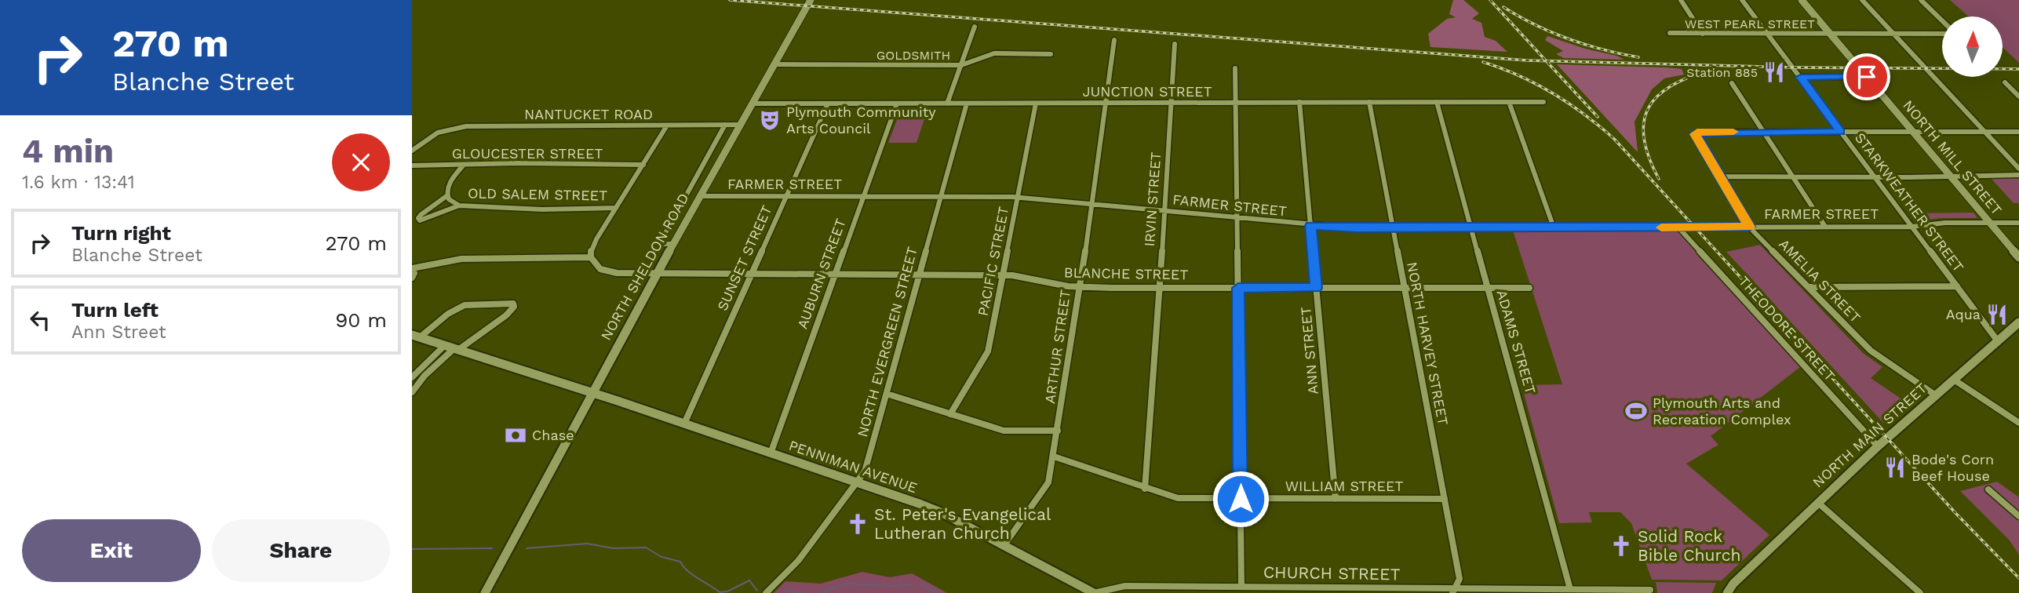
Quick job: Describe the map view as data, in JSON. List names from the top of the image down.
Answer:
{
  "streets": {
    "main road": [
      "NORTH MILL STREET",
      "NORTH SHELDON ROAD",
      "NORTH MAIN STREET",
      "PENNIMAN AVENUE"
    ],
    "street": [
      "WEST PEARL STREET",
      "GOLDSMITH",
      "JUNCTION STREET",
      "NANTUCKET ROAD",
      "GLOUCESTER STREET",
      "FARMER STREET",
      "OLD SALEM STREET",
      "IRVIN STREET",
      "STARKWEATHER STREET",
      "SUNSET STREET",
      "PACIFIC STREET",
      "AUBURN STREET",
      "BLANCHE STREET",
      "AMELIA STREET",
      "THEODORE STREET",
      "NORTH EVERGREEN STREET",
      "ADAMS STREET",
      "NORTH HARVEY STREET",
      "ARTHUR STREET",
      "ANN STREET",
      "WILLIAM STREET",
      "CHURCH STREET"
    ]
  },
  "crossings": [
    ["WEST PEARL STREET", "NORTH MILL STREET"],
    ["WEST PEARL STREET", "STARKWEATHER STREET"],
    ["GOLDSMITH", "NORTH SHELDON ROAD"],
    ["JUNCTION STREET", "IRVIN STREET"],
    ["JUNCTION STREET", "SUNSET STREET"],
    ["JUNCTION STREET", "PACIFIC STREET"],
    ["JUNCTION STREET", "NORTH SHELDON ROAD"],
    ["JUNCTION STREET", "AUBURN STREET"],
    ["JUNCTION STREET", "NORTH EVERGREEN STREET"],
    ["JUNCTION STREET", "ADAMS STREET"],
    ["JUNCTION STREET", "NORTH HARVEY STREET"],
    ["JUNCTION STREET", "ARTHUR STREET"],
    ["JUNCTION STREET", "ANN STREET"],
    ["NANTUCKET ROAD", "NORTH SHELDON ROAD"],
    ["GLOUCESTER STREET", "OLD SALEM STREET"],
    ["NORTH MILL STREET", "FARMER STREET"],
    ["FARMER STREET", "IRVIN STREET"],
    ["FARMER STREET", "STARKWEATHER STREET"],
    ["FARMER STREET", "SUNSET STREET"],
    ["FARMER STREET", "PACIFIC STREET"],
    ["FARMER STREET", "NORTH SHELDON ROAD"],
    ["FARMER STREET", "AUBURN STREET"],
    ["FARMER STREET", "AMELIA STREET"],
    ["FARMER STREET", "THEODORE STREET"],
    ["FARMER STREET", "NORTH EVERGREEN STREET"],
    ["FARMER STREET", "ADAMS STREET"],
    ["FARMER STREET", "NORTH HARVEY STREET"],
    ["FARMER STREET", "ARTHUR STREET"],
    ["FARMER STREET", "ANN STREET"],
    ["IRVIN STREET", "BLANCHE STREET"],
    ["IRVIN STREET", "WILLIAM STREET"],
    ["STARKWEATHER STREET", "NORTH MAIN STREET"],
    ["SUNSET STREET", "BLANCHE STREET"],
    ["SUNSET STREET", "PENNIMAN AVENUE"],
    ["PACIFIC STREET", "BLANCHE STREET"],
    ["NORTH SHELDON ROAD", "BLANCHE STREET"],
    ["NORTH SHELDON ROAD", "PENNIMAN AVENUE"],
    ["AUBURN STREET", "BLANCHE STREET"],
    ["AUBURN STREET", "PENNIMAN AVENUE"],
    ["BLANCHE STREET", "NORTH EVERGREEN STREET"],
    ["BLANCHE STREET", "ADAMS STREET"],
    ["BLANCHE STREET", "NORTH HARVEY STREET"],
    ["BLANCHE STREET", "ARTHUR STREET"],
    ["BLANCHE STREET", "ANN STREET"],
    ["AMELIA STREET", "NORTH MAIN STREET"],
    ["THEODORE STREET", "NORTH MAIN STREET"],
    ["NORTH EVERGREEN STREET", "PENNIMAN AVENUE"],
    ["ADAMS STREET", "CHURCH STREET"],
    ["NORTH HARVEY STREET", "WILLIAM STREET"],
    ["NORTH HARVEY STREET", "CHURCH STREET"],
    ["ARTHUR STREET", "PENNIMAN AVENUE"],
    ["ARTHUR STREET", "WILLIAM STREET"],
    ["ANN STREET", "WILLIAM STREET"],
    ["PENNIMAN AVENUE", "CHURCH STREET"]
  ],
  "places": {
    "restaurant": ["Station 885", "Aqua", "Bode's Corn Beef House"],
    "theatre": ["Plymouth Community Arts Council"],
    "sports": ["Plymouth Arts and Recreation Complex"],
    "bank": ["Chase"],
    "church": ["St. Peter's Evangelical Lutheran Church", "Solid Rock Bible Church"]
  },
  "north": "top",
  "page": {
    "turn": ["270 m", "Blanche Street"],
    "heading": ["4 min", "1.6 km · 13:41"],
    "list": [
      {
        "name": "Turn right",
        "note": "Blanche Street",
        "value": "270 m"
      },
      {
        "name": "Turn left",
        "note": "Ann Street",
        "value": "90 m"
      }
    ],
    "buttons": ["Exit", "Share"]
  }
}
